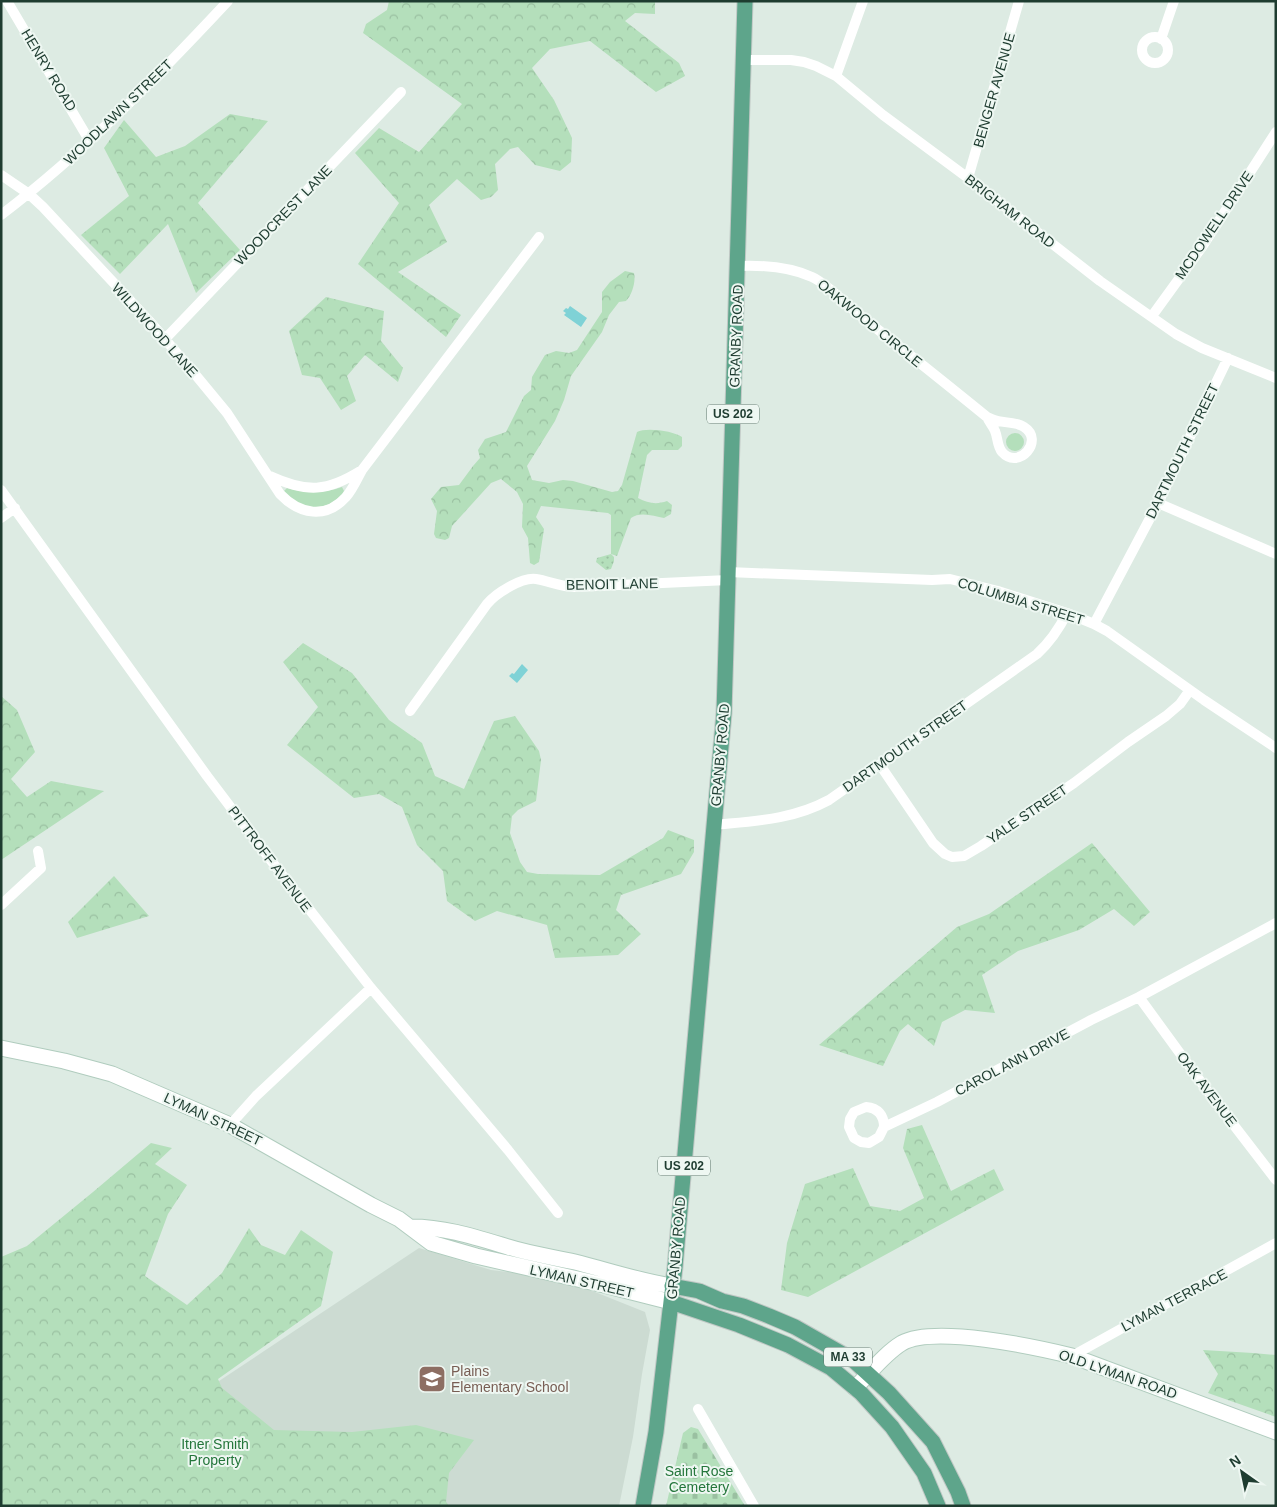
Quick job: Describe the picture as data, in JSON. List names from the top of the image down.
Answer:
{
  "streets": {
    "main road": [
      "GRANBY ROAD",
      "US 202",
      "LYMAN STREET",
      "MA 33",
      "OLD LYMAN ROAD"
    ],
    "street": [
      "HENRY ROAD",
      "BENGER AVENUE",
      "WOODLAWN STREET",
      "BRIGHAM ROAD",
      "WOODCREST LANE",
      "MCDOWELL DRIVE",
      "OAKWOOD CIRCLE",
      "WILDWOOD LANE",
      "DARTMOUTH STREET",
      "BENOIT LANE",
      "COLUMBIA STREET",
      "YALE STREET",
      "PITTROFF AVENUE",
      "CAROL ANN DRIVE",
      "OAK AVENUE",
      "LYMAN TERRACE"
    ]
  },
  "crossings": [
    ["HENRY ROAD", "WOODLAWN STREET"],
    ["BENGER AVENUE", "BRIGHAM ROAD"],
    ["WOODLAWN STREET", "WILDWOOD LANE"],
    ["BRIGHAM ROAD", "MCDOWELL DRIVE"],
    ["BRIGHAM ROAD", "GRANBY ROAD"],
    ["BRIGHAM ROAD", "DARTMOUTH STREET"],
    ["WOODCREST LANE", "WILDWOOD LANE"],
    ["OAKWOOD CIRCLE", "GRANBY ROAD"],
    ["GRANBY ROAD", "DARTMOUTH STREET"],
    ["GRANBY ROAD", "BENOIT LANE"],
    ["GRANBY ROAD", "COLUMBIA STREET"],
    ["GRANBY ROAD", "LYMAN STREET"],
    ["GRANBY ROAD", "MA 33"],
    ["DARTMOUTH STREET", "COLUMBIA STREET"],
    ["DARTMOUTH STREET", "YALE STREET"],
    ["BENOIT LANE", "COLUMBIA STREET"],
    ["COLUMBIA STREET", "YALE STREET"],
    ["CAROL ANN DRIVE", "OAK AVENUE"],
    ["LYMAN STREET", "MA 33"],
    ["LYMAN TERRACE", "OLD LYMAN ROAD"],
    ["MA 33", "OLD LYMAN ROAD"]
  ],
  "parks": ["Itner Smith Property", "Saint Rose Cemetery"],
  "places": {
    "school or university": ["Plains Elementary School"]
  },
  "north": "top left"
}
